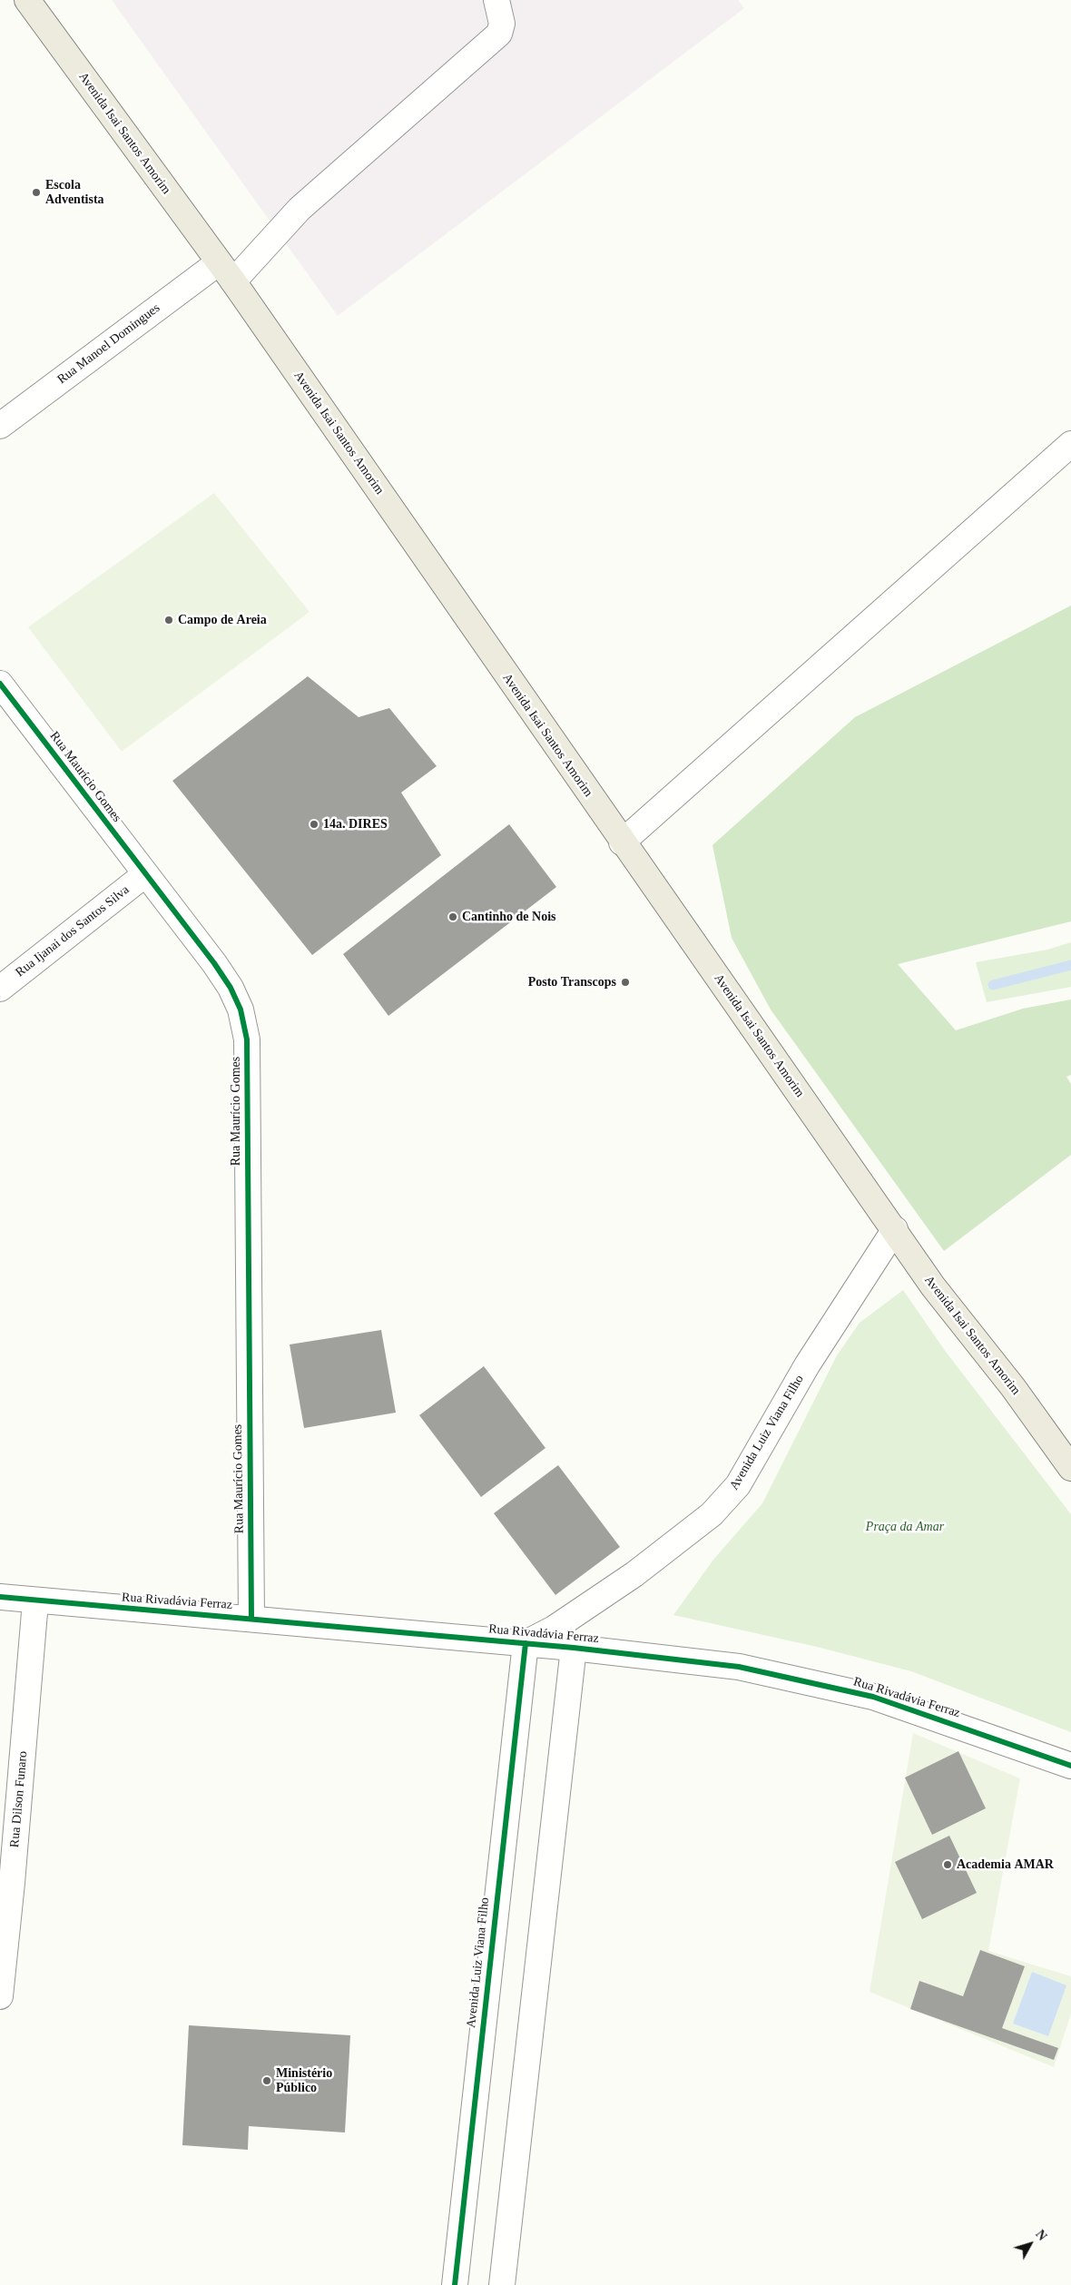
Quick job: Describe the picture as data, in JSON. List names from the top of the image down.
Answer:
{
  "streets": {
    "main road": ["Avenida Isai Santos Amorim"],
    "street": [
      "Rua Manoel Domingues",
      "Rua Maurício Gomes",
      "Rua Ijanai dos Santos Silva",
      "Avenida Luiz Viana Filho",
      "Rua Rivadávia Ferraz",
      "Rua Dilson Funaro"
    ]
  },
  "crossings": [
    ["Avenida Isai Santos Amorim", "Rua Manoel Domingues"],
    ["Avenida Isai Santos Amorim", "Avenida Luiz Viana Filho"],
    ["Rua Maurício Gomes", "Rua Ijanai dos Santos Silva"],
    ["Rua Maurício Gomes", "Rua Rivadávia Ferraz"],
    ["Avenida Luiz Viana Filho", "Rua Rivadávia Ferraz"],
    ["Rua Rivadávia Ferraz", "Rua Dilson Funaro"]
  ],
  "parks": ["Praça da Amar"],
  "places": [
    "Escola Adventista",
    "Campo de Areia",
    "14a. DIRES",
    "Cantinho de Nois",
    "Posto Transcops",
    "Academia AMAR",
    "Ministério Público"
  ],
  "north": "top right"
}
